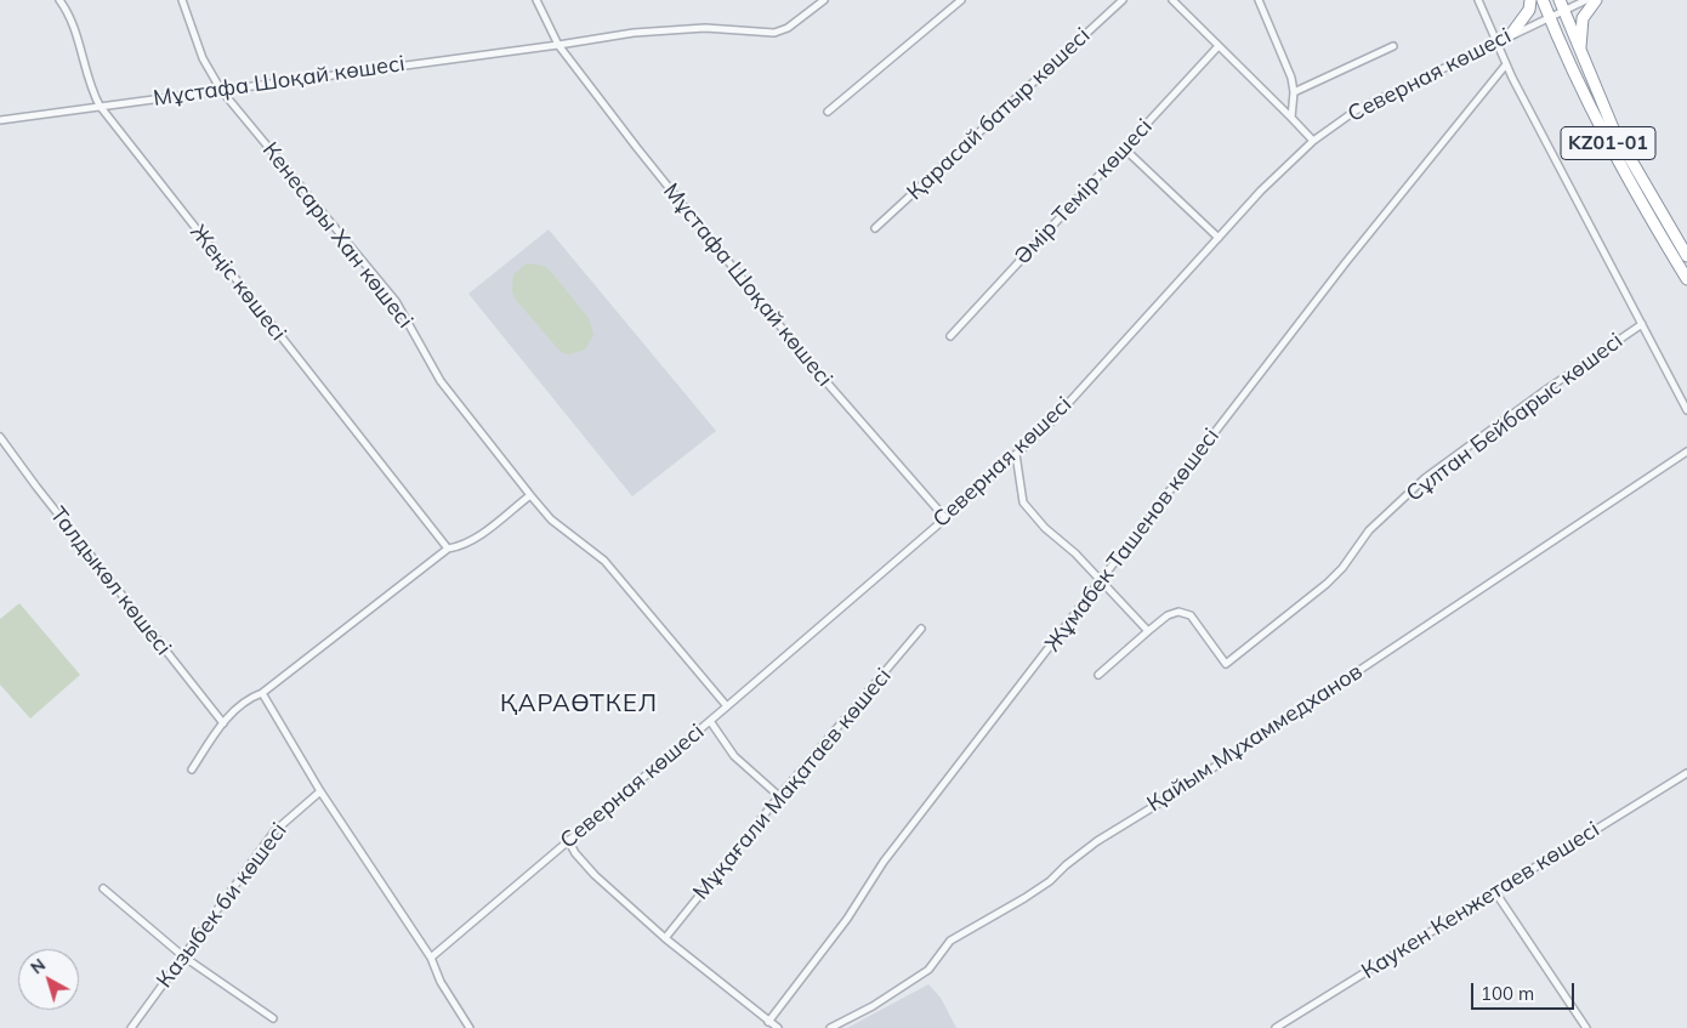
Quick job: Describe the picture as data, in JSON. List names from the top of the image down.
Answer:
{
  "streets": {
    "highway": ["KZ01-01"],
    "street": [
      "Северная көшесі",
      "Мұстафа Шоқай көшесі",
      "Қарасай батыр көшесі",
      "Әмір Темір көшесі",
      "Кенесары Хан көшесі",
      "Жеңіс көшесі",
      "Сұлтан Бейбарыс көшесі",
      "Жұмабек Ташенов көшесі",
      "Талдыкөл көшесі",
      "Қайым Мұхаммедханов",
      "Мұқағали Мақатаев көшесі",
      "Каукен Кенжетаев көшесі",
      "Казыбек би көшесі"
    ]
  },
  "crossings": [
    ["Северная көшесі", "Мұстафа Шоқай көшесі"],
    ["Северная көшесі", "KZ01-01"],
    ["Северная көшесі", "Кенесары Хан көшесі"],
    ["Мұстафа Шоқай көшесі", "Кенесары Хан көшесі"],
    ["Мұстафа Шоқай көшесі", "Жеңіс көшесі"]
  ],
  "districts": ["ҚАРАӨТКЕЛ"],
  "scale_bar": "100 m",
  "north": "top left"
}
